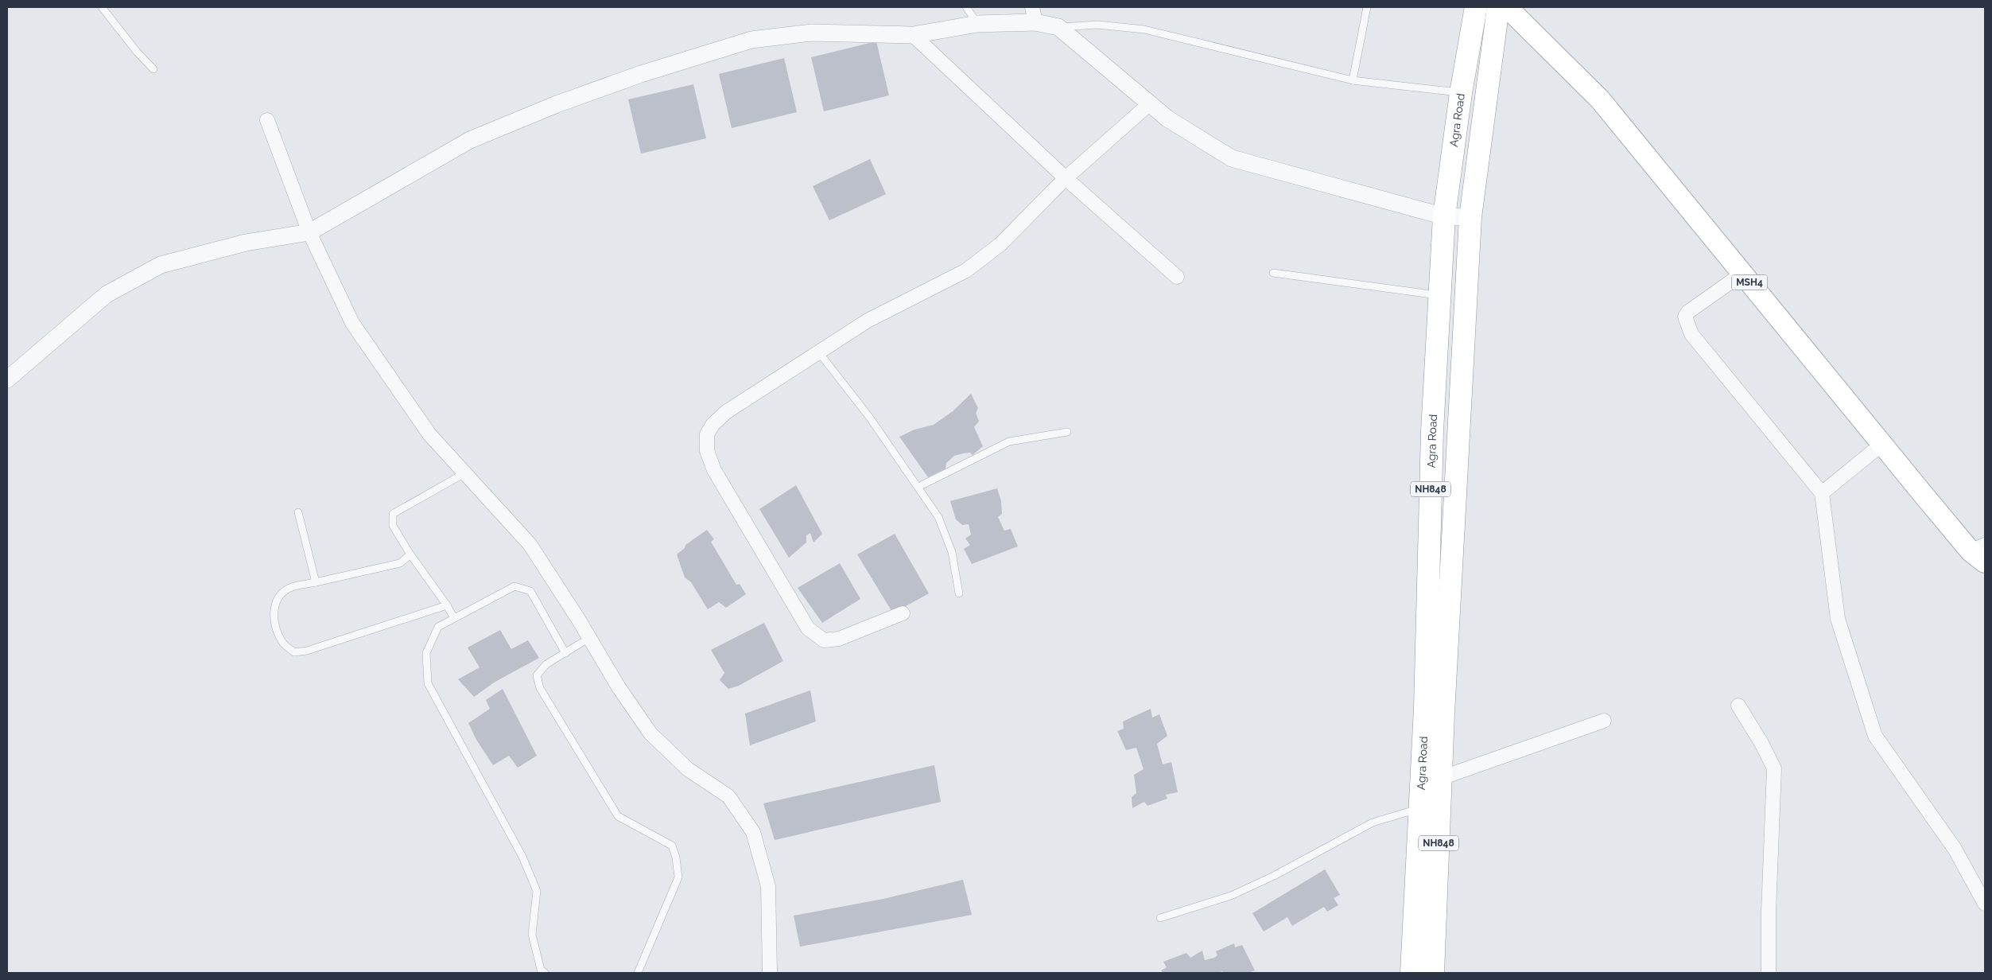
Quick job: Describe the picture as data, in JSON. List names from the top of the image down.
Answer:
{
  "streets": {
    "highway": ["Agra Road", "NH848"],
    "main road": ["MSH4"]
  }
}
